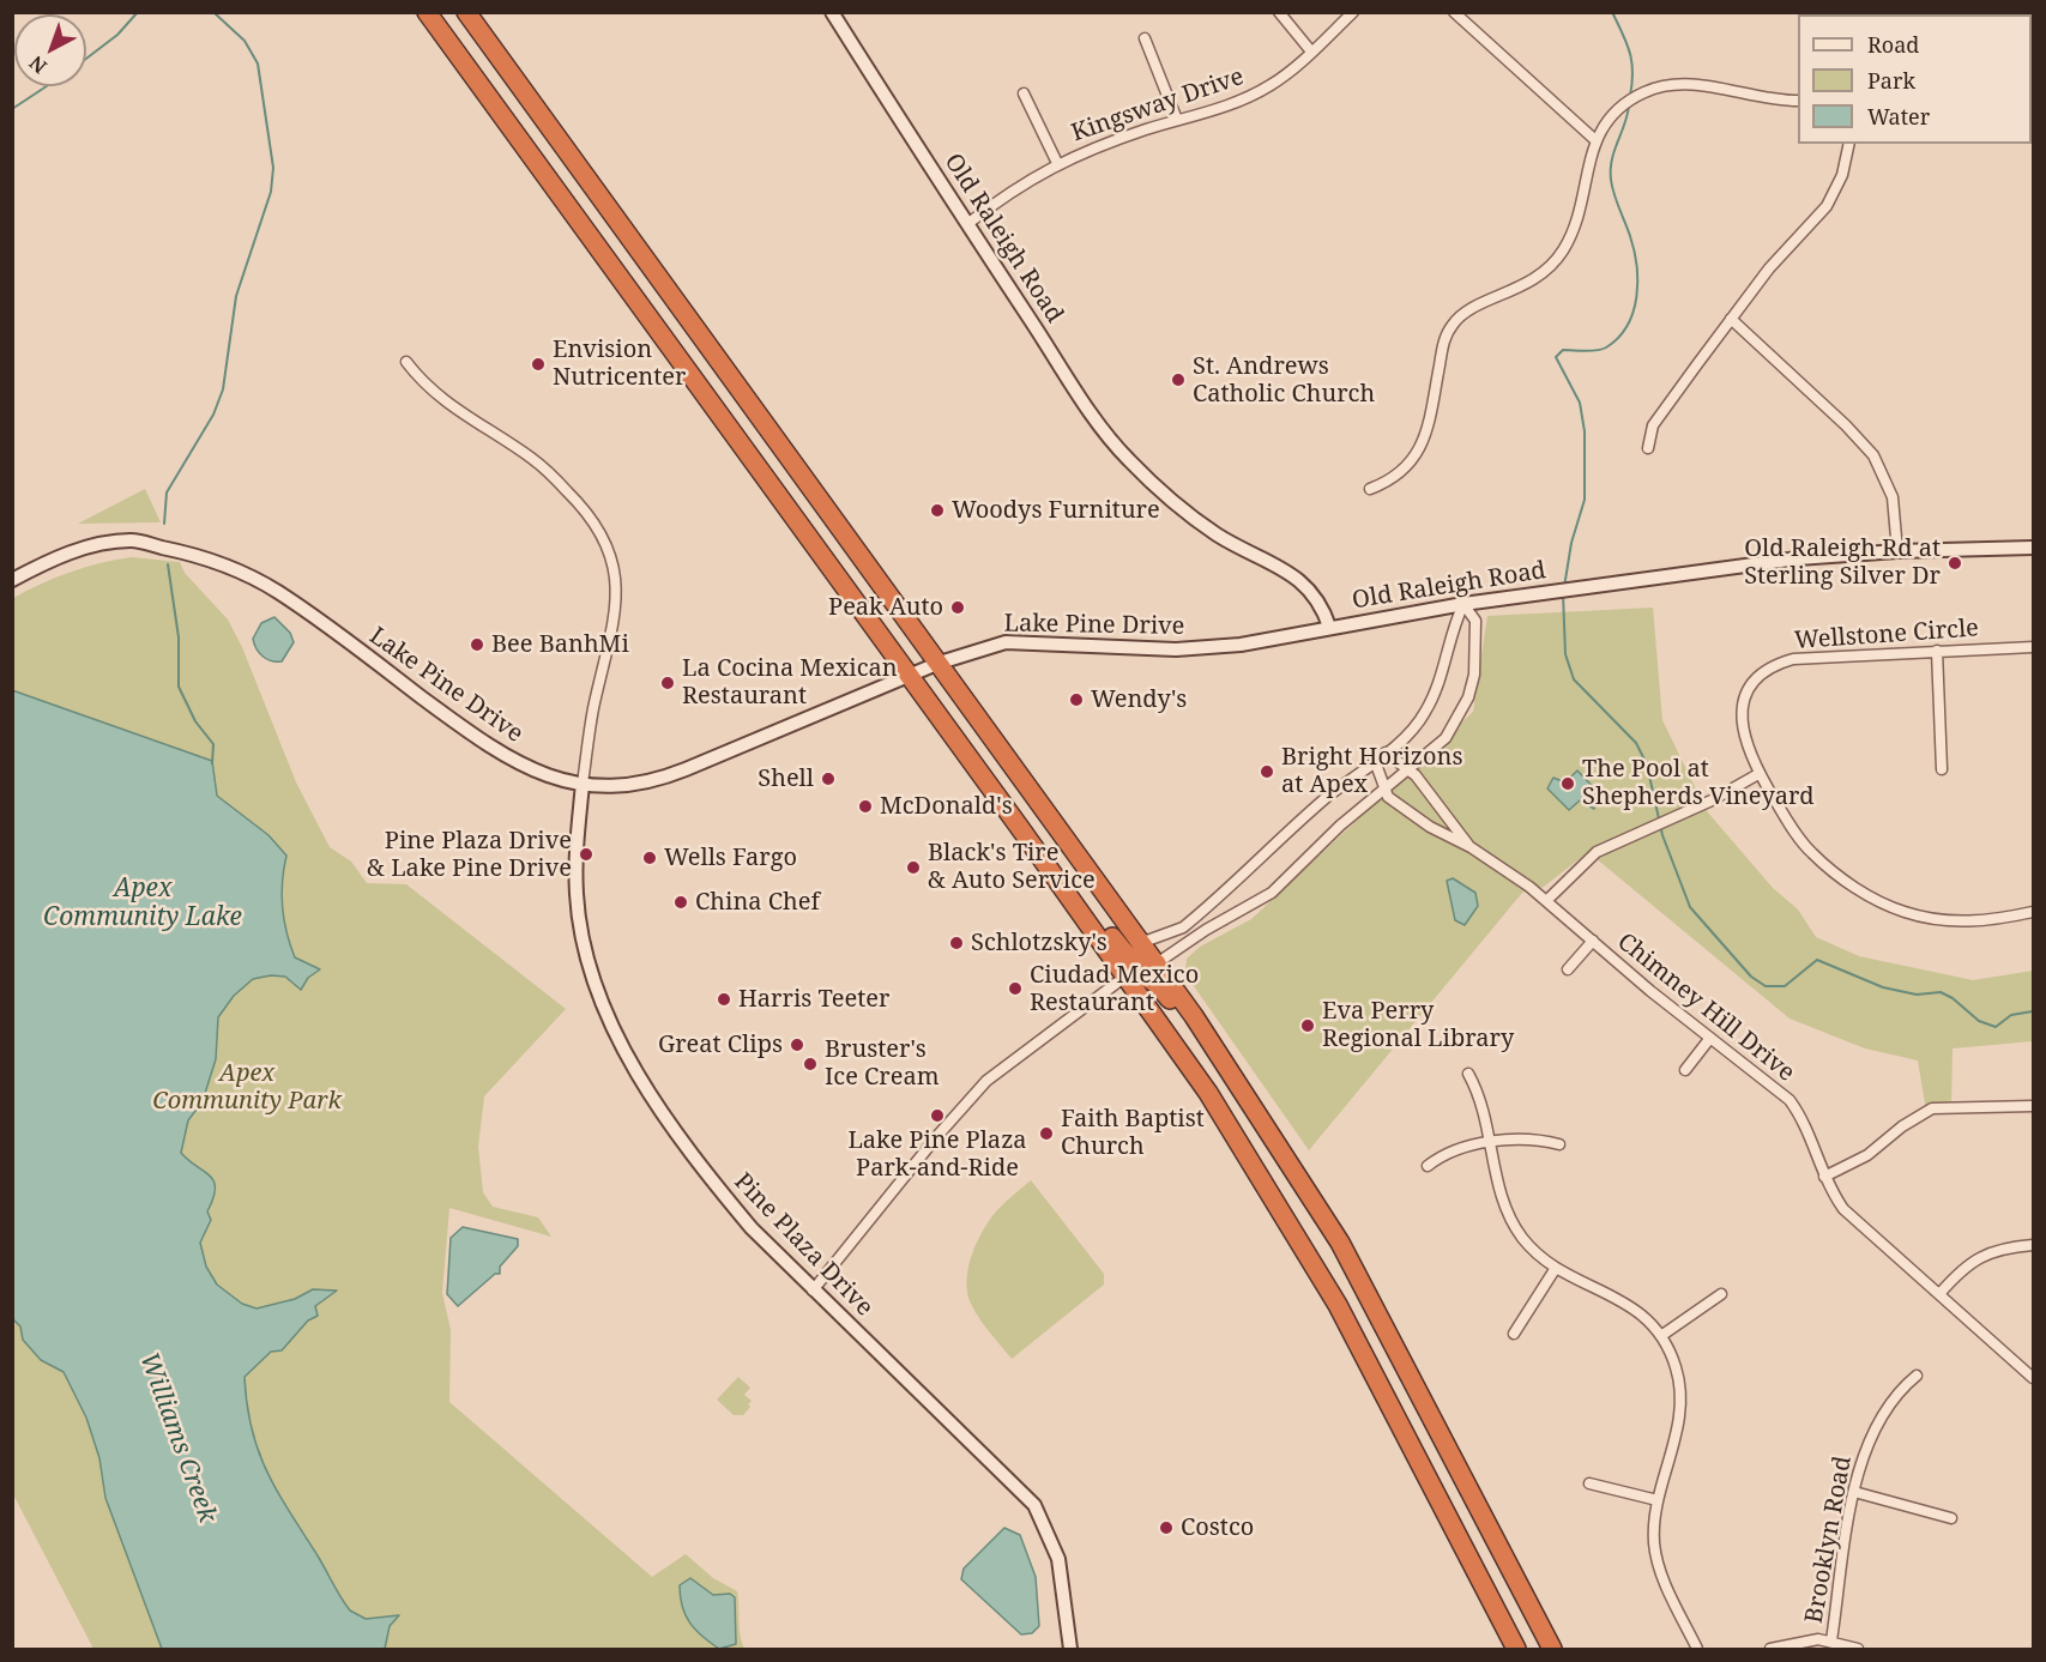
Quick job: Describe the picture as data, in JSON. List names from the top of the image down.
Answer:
{
  "streets": {
    "main road": ["Old Raleigh Road", "Lake Pine Drive", "Pine Plaza Drive"],
    "street": [
      "Kingsway Drive",
      "Wellstone Circle",
      "Chimney Hill Drive",
      "Brooklyn Road"
    ]
  },
  "crossings": [
    ["Kingsway Drive", "Old Raleigh Road"],
    ["Old Raleigh Road", "Lake Pine Drive"],
    ["Lake Pine Drive", "Pine Plaza Drive"]
  ],
  "water": ["Apex Community Lake", "Williams Creek"],
  "parks": ["Apex Community Park"],
  "places": [
    "Envision Nutricenter",
    "St. Andrews Catholic Church",
    "Woodys Furniture",
    "Old Raleigh Rd at Sterling Silver Dr",
    "Peak Auto",
    "Bee BanhMi",
    "La Cocina Mexican Restaurant",
    "Wendy's",
    "Bright Horizons at Apex",
    "Shell",
    "The Pool at Shepherds Vineyard",
    "McDonald's",
    "Pine Plaza Drive & Lake Pine Drive",
    "Wells Fargo",
    "Black's Tire & Auto Service",
    "China Chef",
    "Schlotzsky's",
    "Ciudad Mexico Restaurant",
    "Harris Teeter",
    "Eva Perry Regional Library",
    "Great Clips",
    "Bruster's Ice Cream",
    "Lake Pine Plaza Park-and-Ride",
    "Faith Baptist Church",
    "Costco"
  ],
  "legend": ["Road", "Park", "Water"],
  "north": "bottom left"
}
